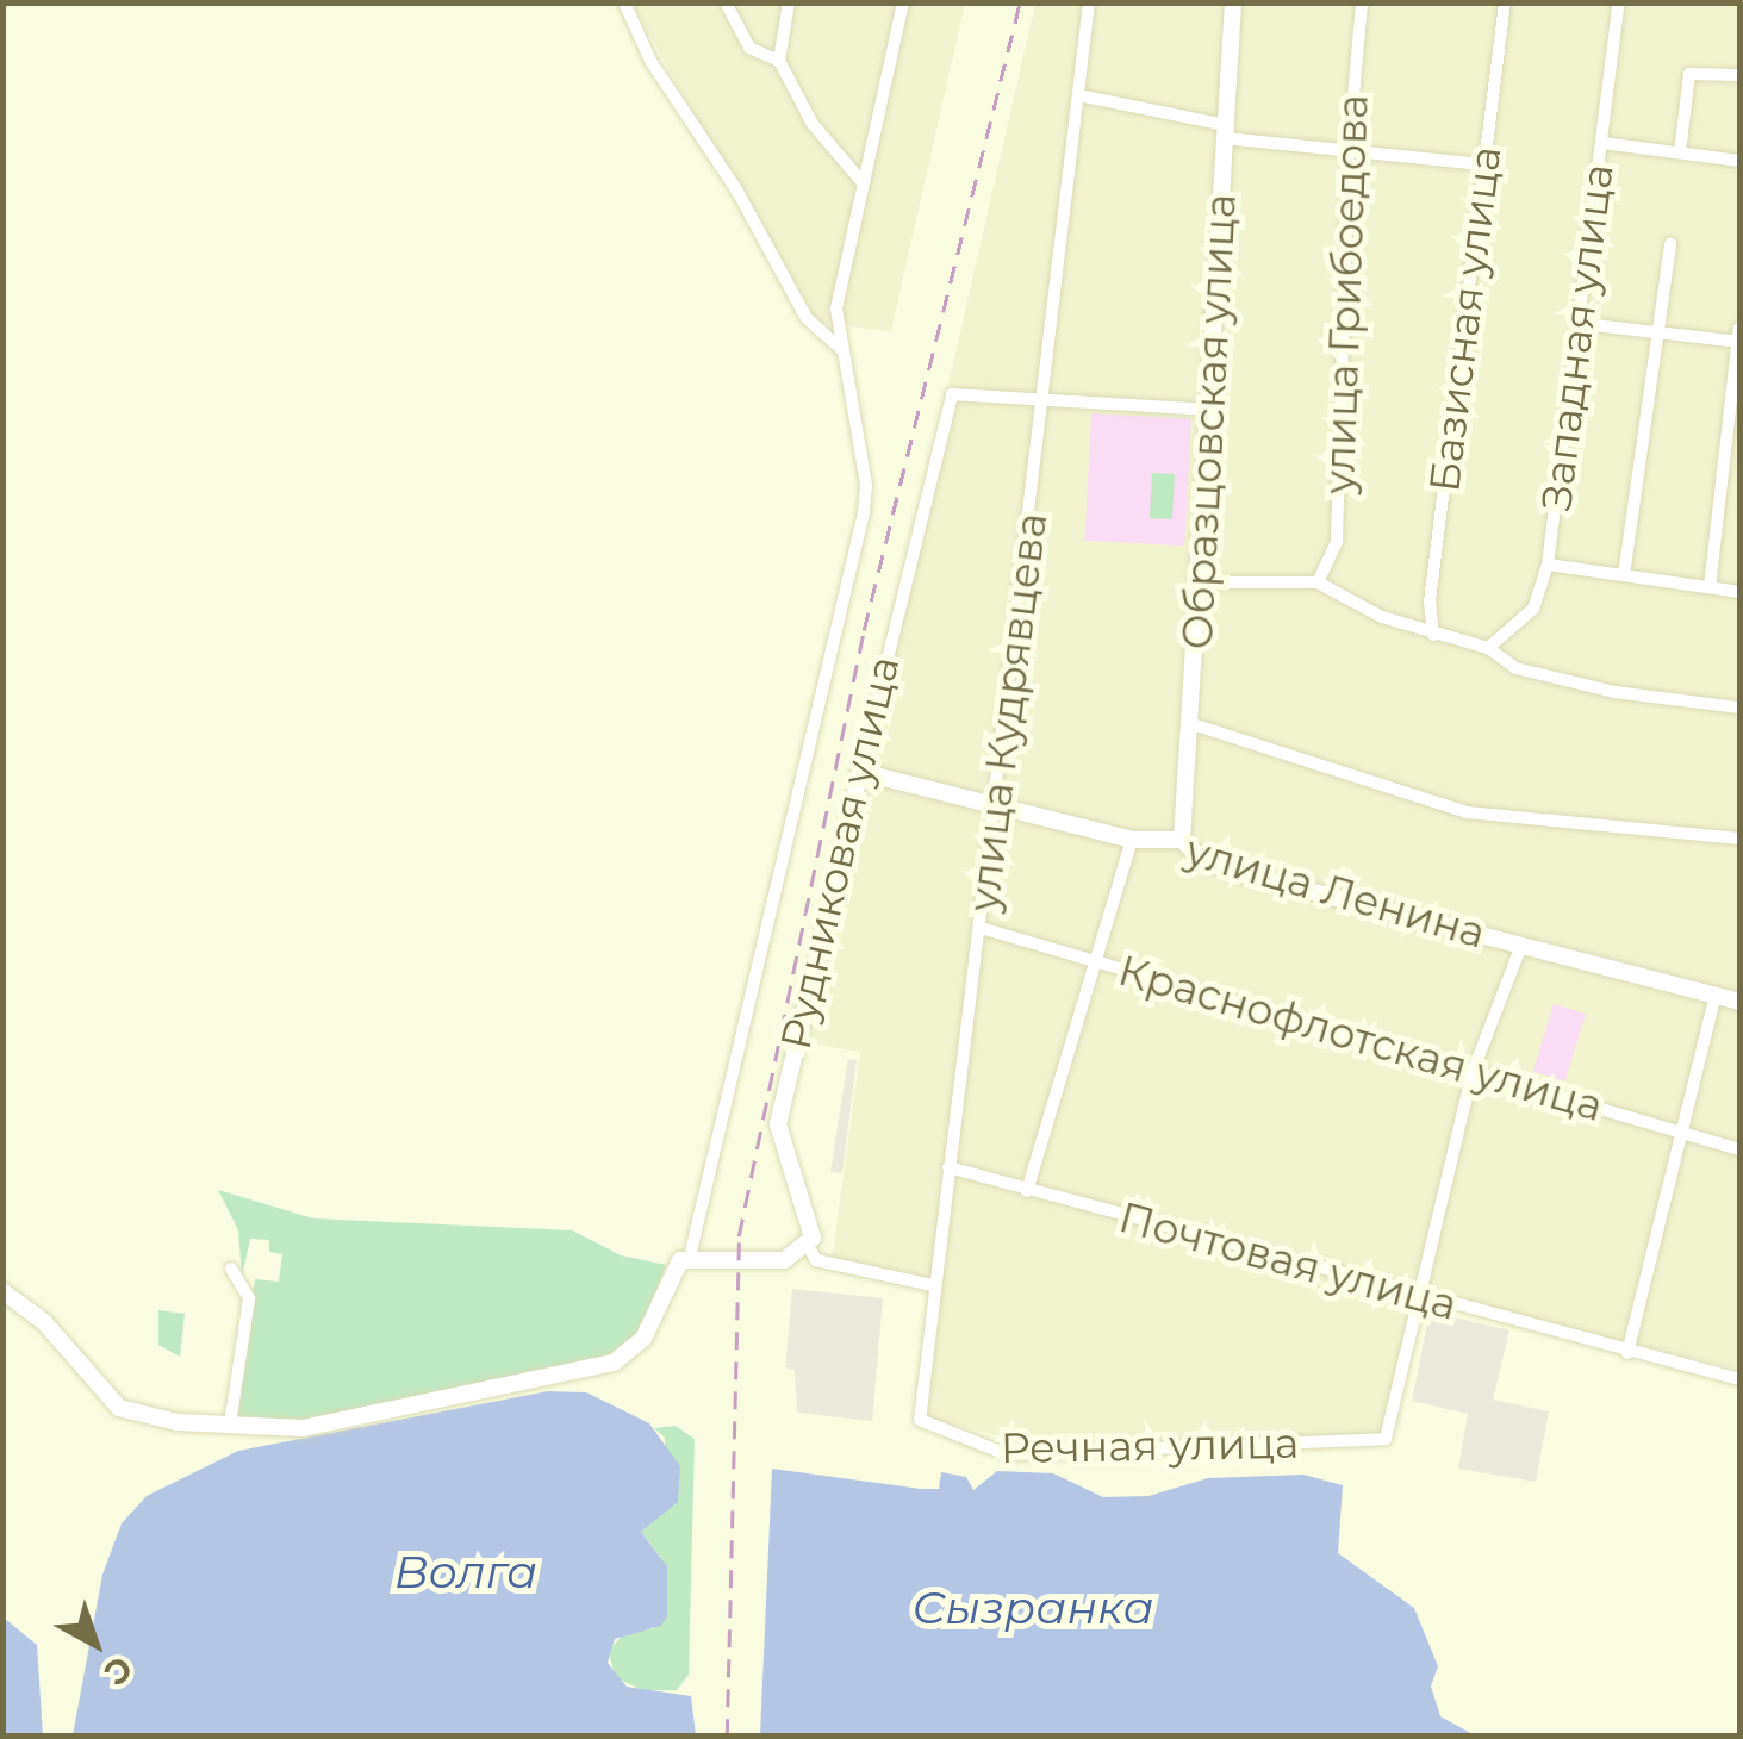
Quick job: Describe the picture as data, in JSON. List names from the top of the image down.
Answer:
{
  "streets": {
    "street": [
      "улица Грибоедова",
      "Базисная улица",
      "Западная улица",
      "Образцовская улица",
      "улица Кудрявцева",
      "Рудниковая улица",
      "улица Ленина",
      "Краснофлотская улица",
      "Почтовая улица",
      "Речная улица"
    ]
  },
  "crossings": [
    ["Образцовская улица", "улица Ленина"],
    ["улица Кудрявцева", "Рудниковая улица"],
    ["улица Кудрявцева", "улица Ленина"],
    ["улица Кудрявцева", "Краснофлотская улица"],
    ["улица Кудрявцева", "Почтовая улица"],
    ["улица Кудрявцева", "Речная улица"],
    ["Рудниковая улица", "улица Ленина"],
    ["Почтовая улица", "Речная улица"]
  ],
  "water": ["Волга", "Сызранка"],
  "north": "bottom right"
}
